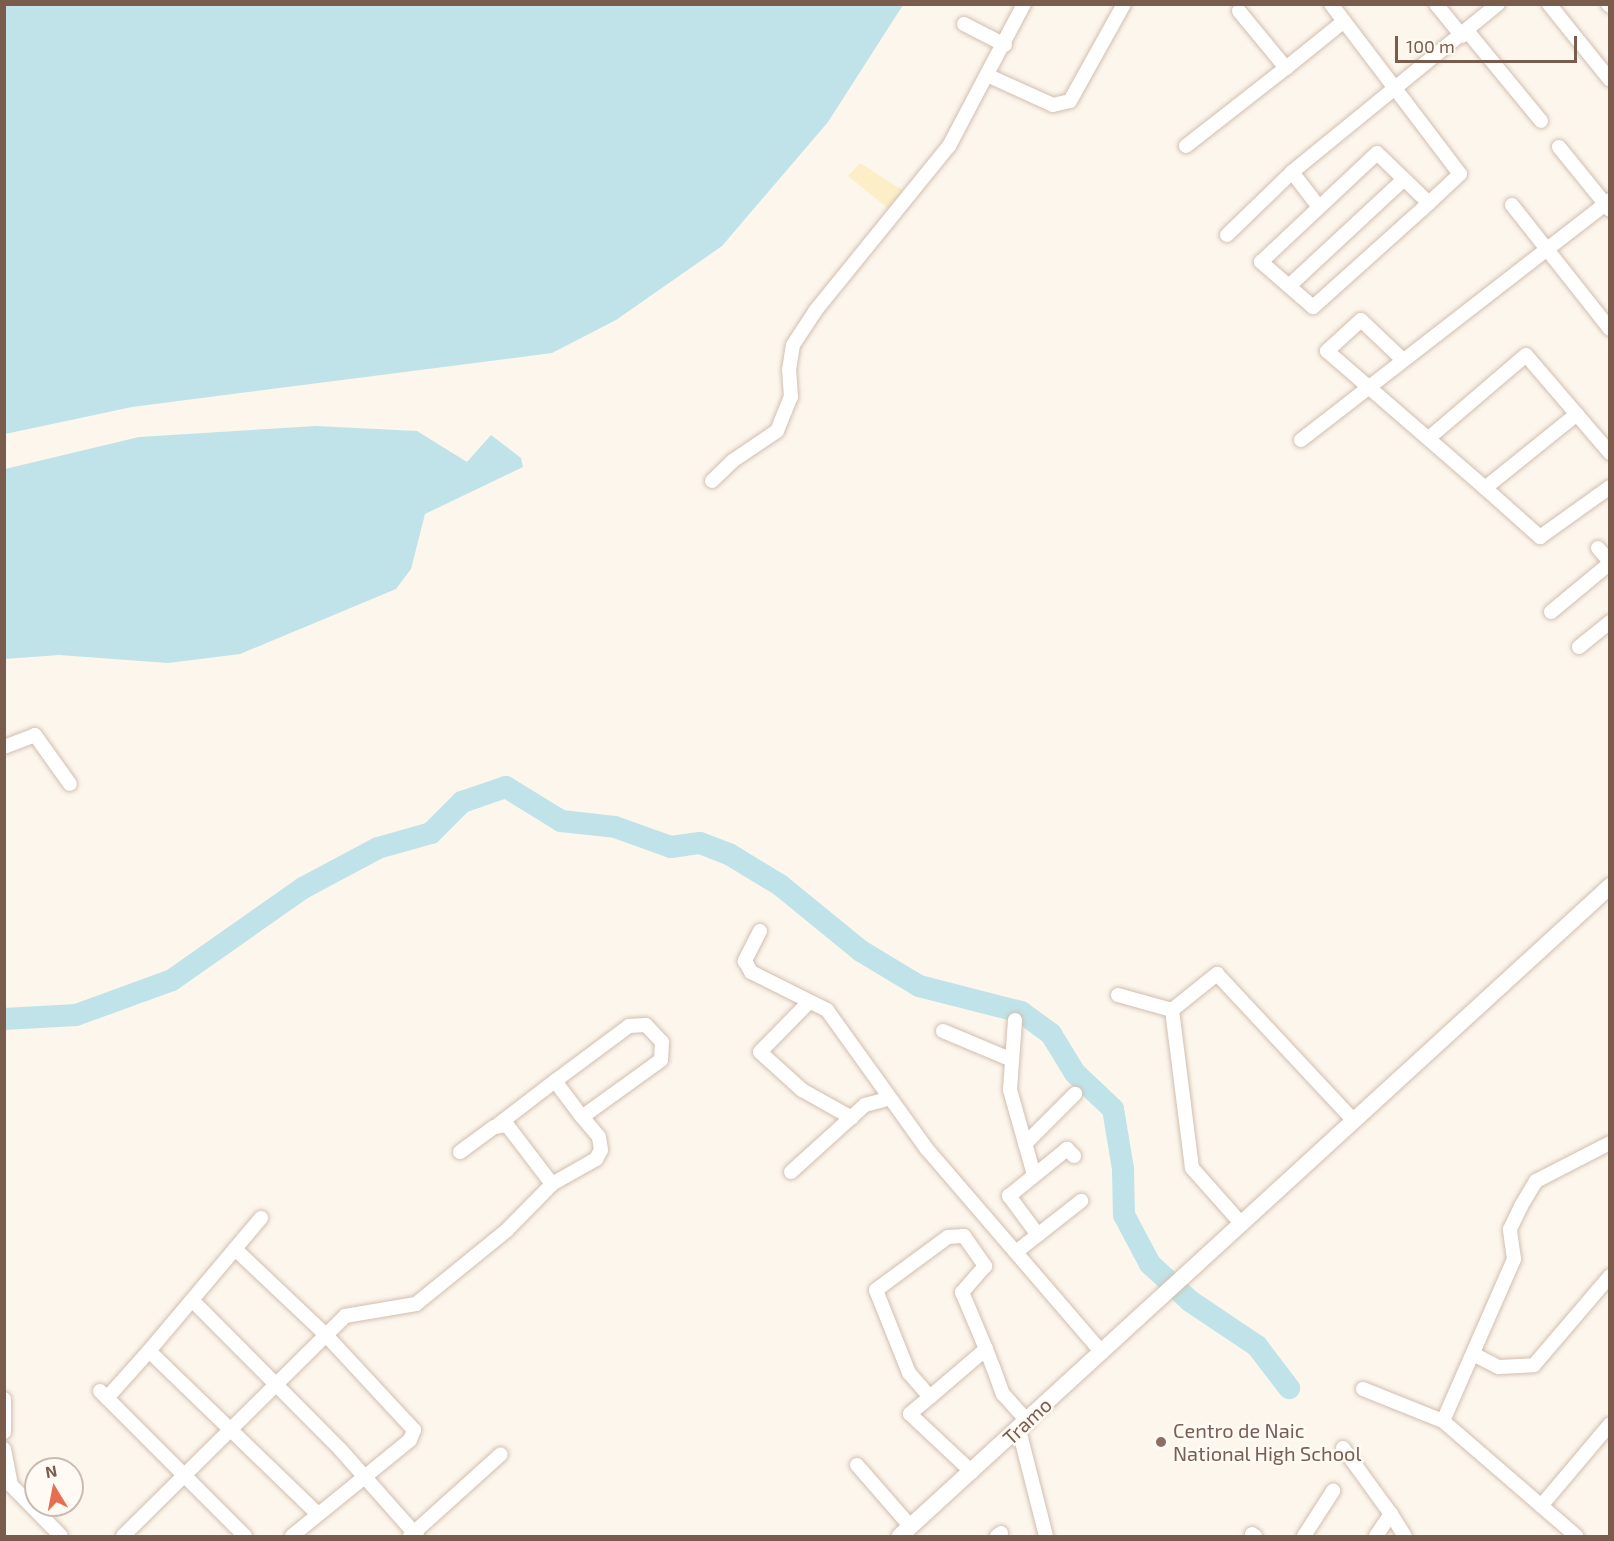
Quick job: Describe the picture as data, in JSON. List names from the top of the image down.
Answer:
{
  "streets": {
    "street": ["Tramo"]
  },
  "places": ["Centro de Naic National High School"],
  "scale_bar": "100 m",
  "north": "top"
}
